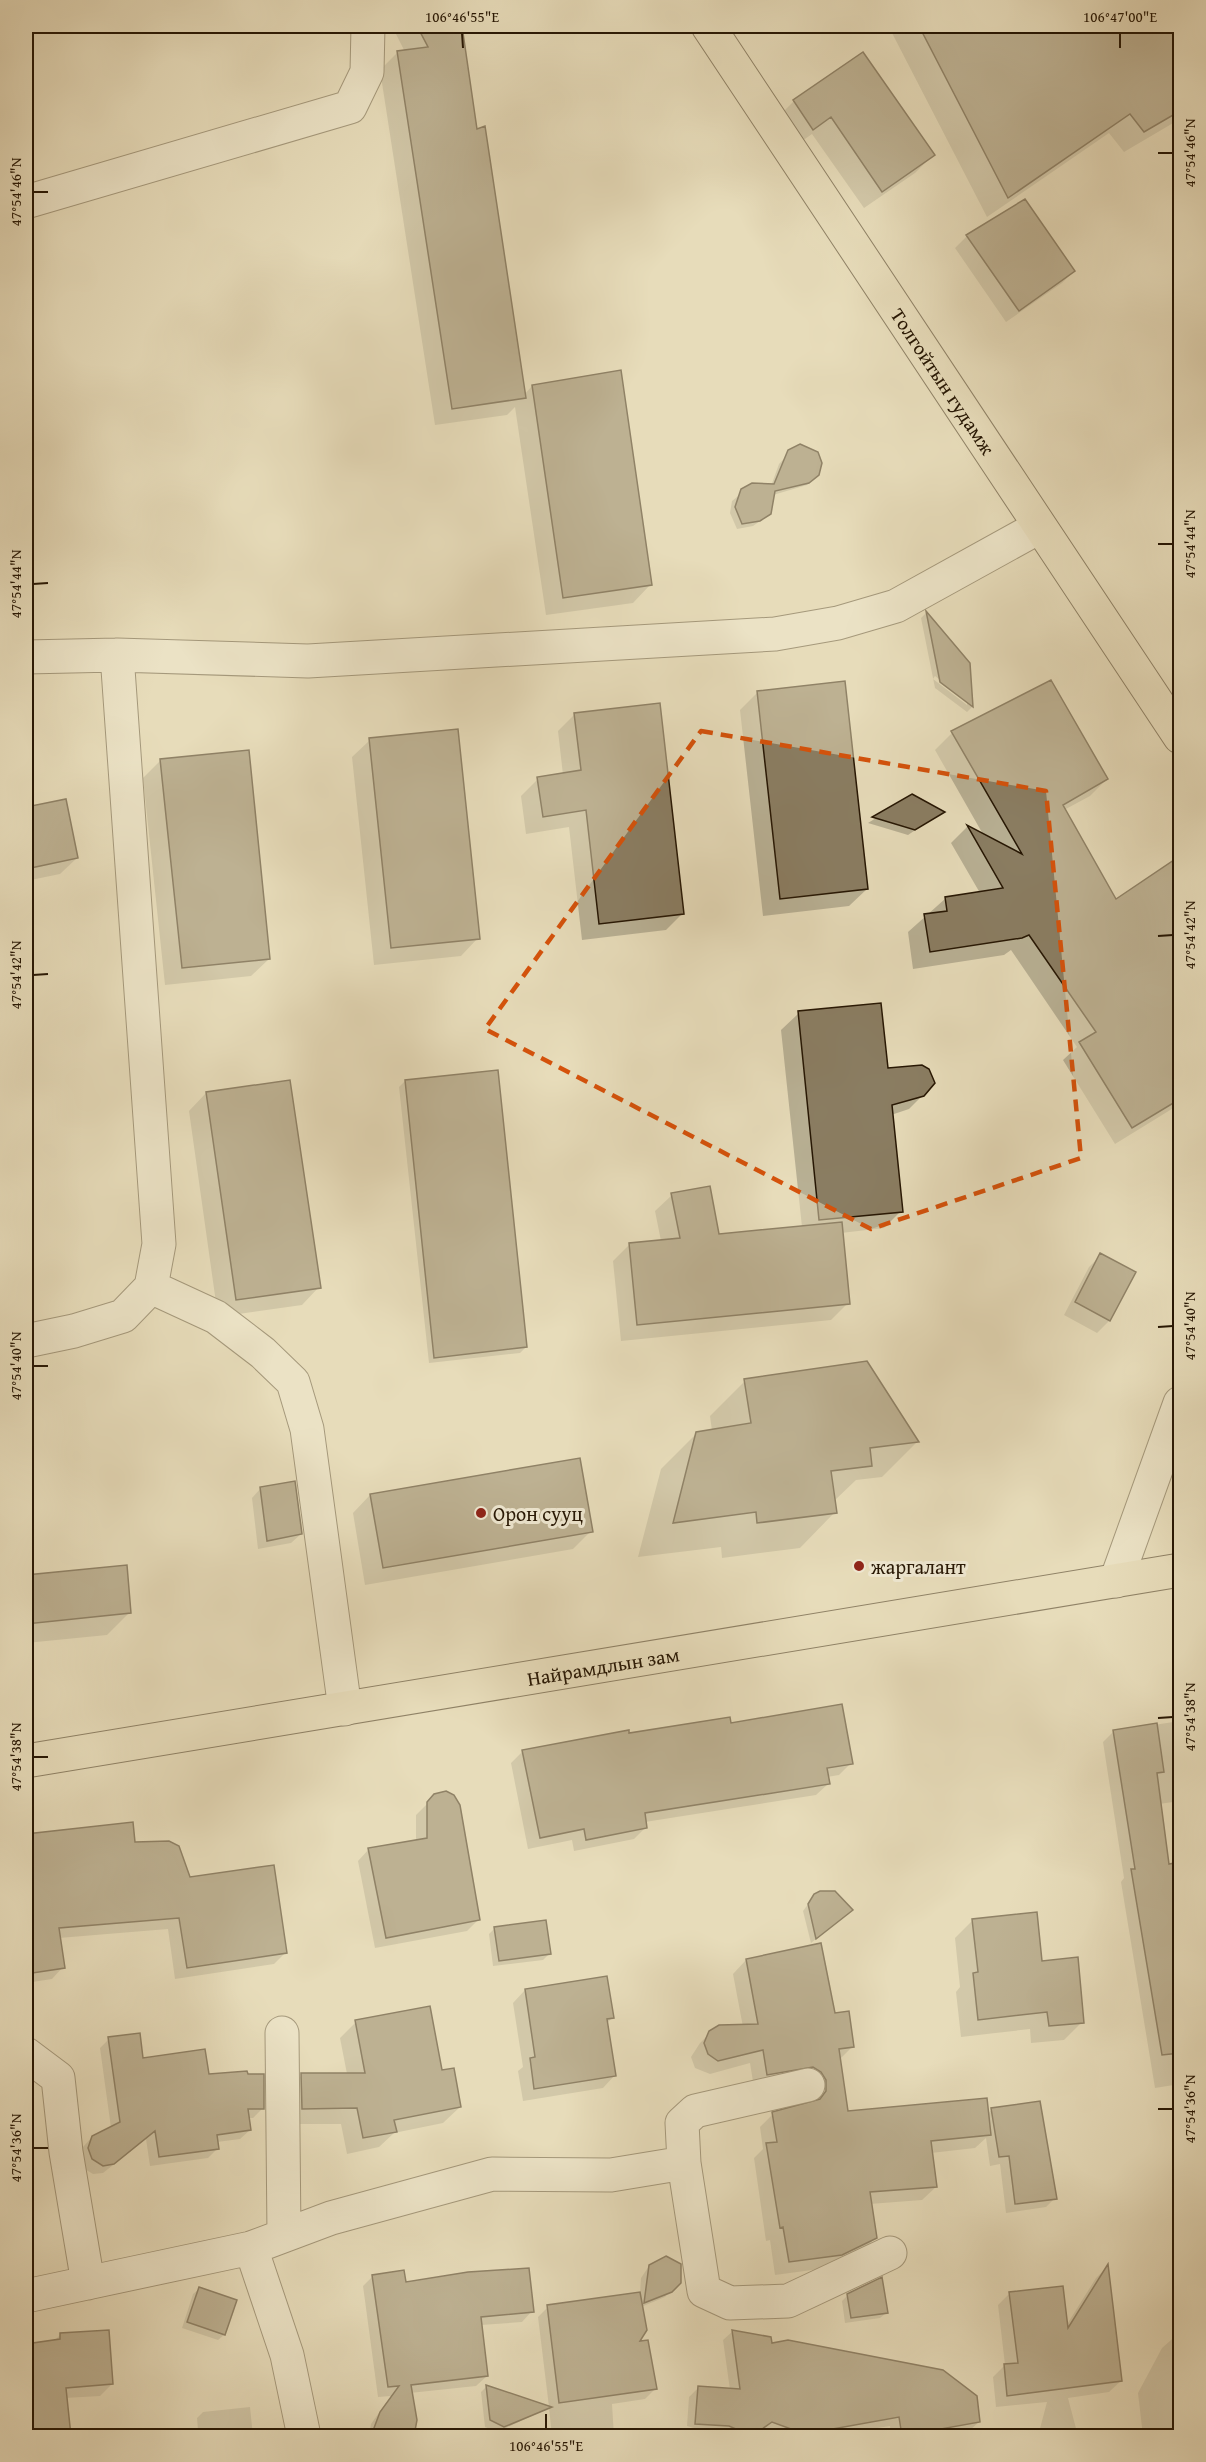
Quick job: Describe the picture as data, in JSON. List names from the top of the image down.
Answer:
{
  "streets": {
    "main road": ["Толгойтын гудамж", "Найрамдлын зам"]
  },
  "places": ["Орон сууц", "жаргалант"],
  "coordinates": [
    "106°46'55\"E",
    "106°47'00\"E",
    "47°54'46\"N",
    "47°54'44\"N",
    "47°54'42\"N",
    "47°54'40\"N",
    "47°54'38\"N",
    "47°54'36\"N"
  ]
}
